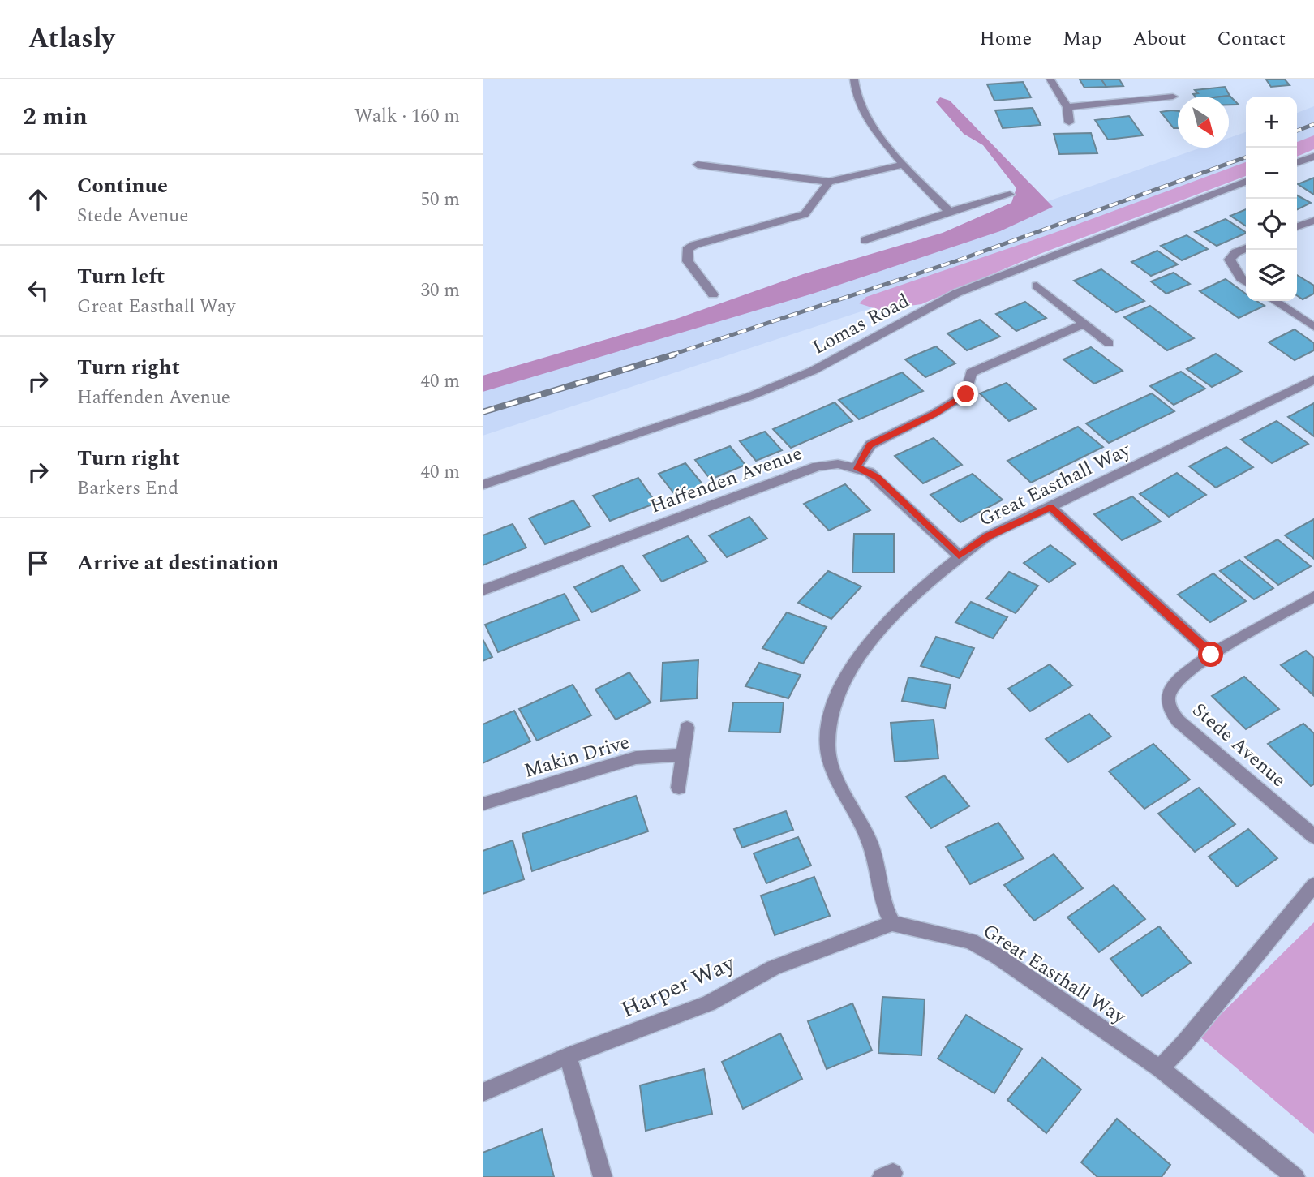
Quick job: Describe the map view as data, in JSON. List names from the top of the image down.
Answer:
{
  "streets": {
    "street": [
      "Lomas Road",
      "Haffenden Avenue",
      "Great Easthall Way",
      "Stede Avenue",
      "Makin Drive",
      "Harper Way"
    ]
  },
  "crossings": [
    ["Haffenden Avenue", "Great Easthall Way"],
    ["Great Easthall Way", "Harper Way"]
  ],
  "north": "bottom right",
  "page": {
    "header": "Atlasly",
    "nav": [
      "Home",
      "Map",
      "About",
      "Contact"
    ],
    "heading": ["2 min", "Walk · 160 m"],
    "map_buttons": ["+", "−"],
    "list": [
      ["Continue", "Stede Avenue", "50 m"],
      ["Turn left", "Great Easthall Way", "30 m"],
      ["Turn right", "Haffenden Avenue", "40 m"],
      ["Turn right", "Barkers End", "40 m"],
      "Arrive at destination"
    ]
  }
}
